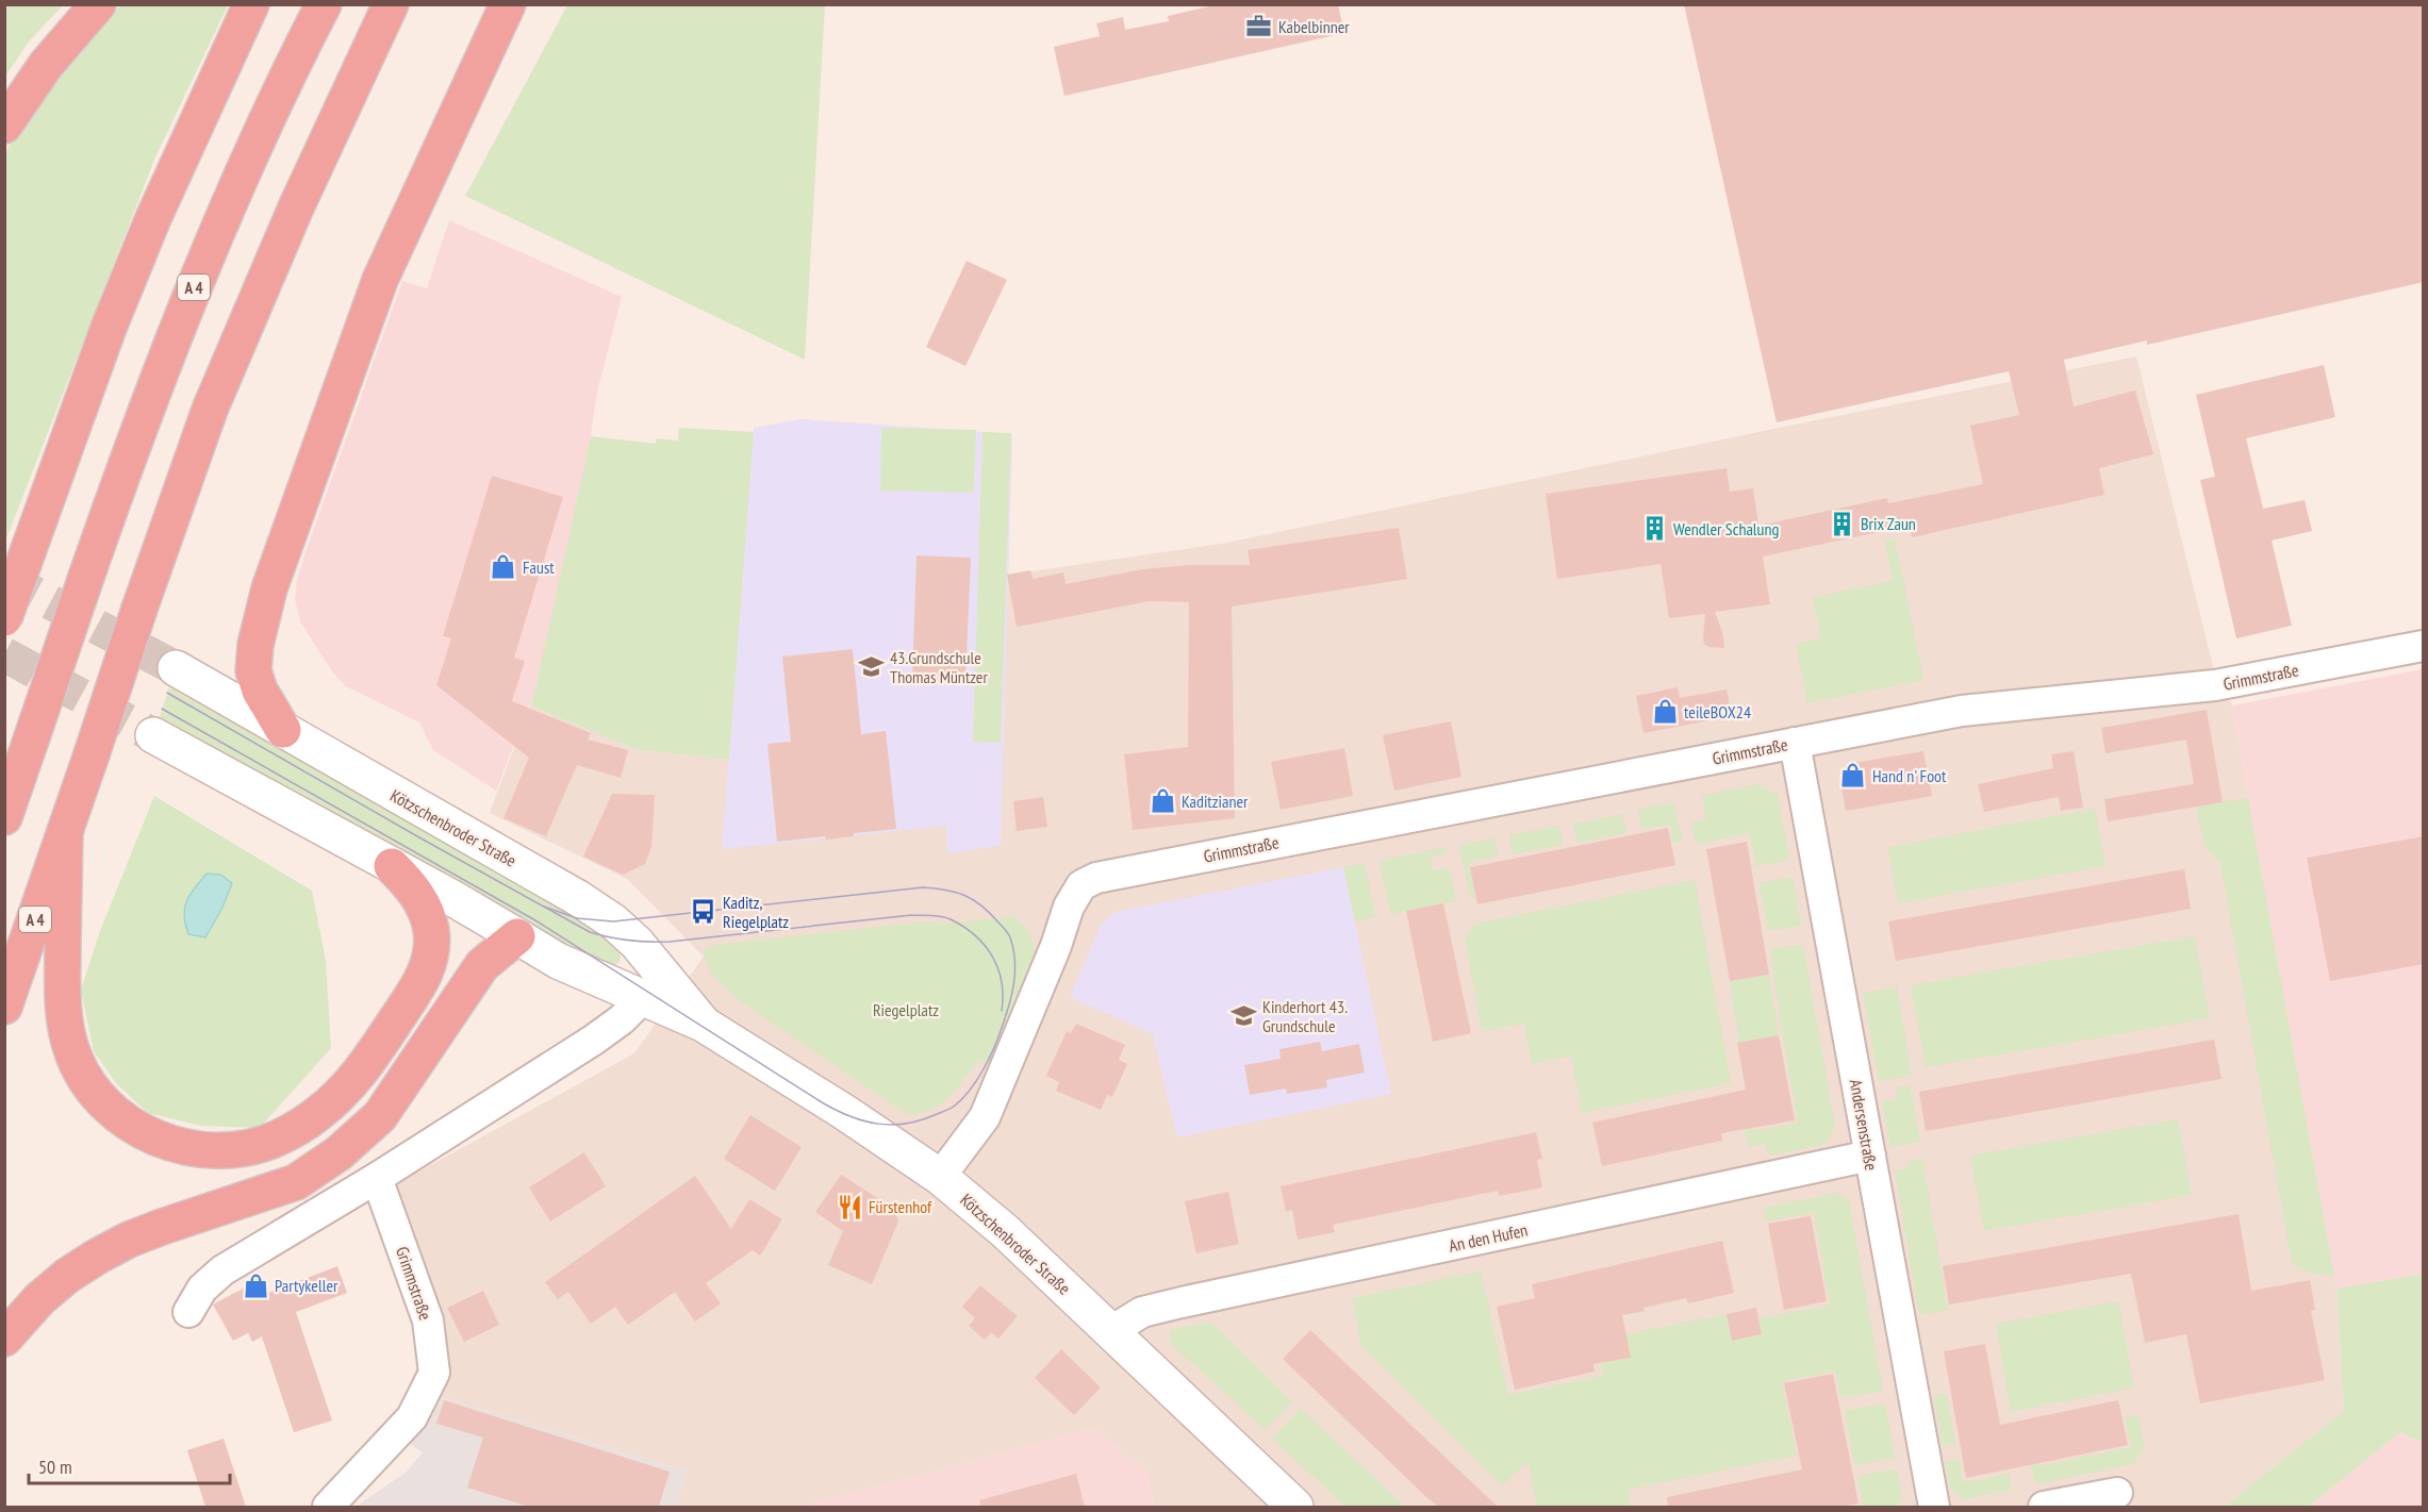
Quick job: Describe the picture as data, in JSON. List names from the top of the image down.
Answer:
{
  "streets": {
    "highway": ["A 4"],
    "street": [
      "Grimmstraße",
      "Kötzschenbroder Straße",
      "Andersenstraße",
      "An den Hufen"
    ]
  },
  "crossings": [
    ["Grimmstraße", "Kötzschenbroder Straße"],
    ["Grimmstraße", "Andersenstraße"],
    ["Kötzschenbroder Straße", "An den Hufen"],
    ["Andersenstraße", "An den Hufen"]
  ],
  "parks": ["Riegelplatz"],
  "places": {
    "office": ["Kabelbinner"],
    "building": ["Brix Zaun", "Wendler Schalung"],
    "shop": [
      "Faust",
      "teileBOX24",
      "Hand n' Foot",
      "Kaditzianer",
      "Partykeller"
    ],
    "school or university": ["43.Grundschule Thomas Müntzer", "Kinderhort 43. Grundschule"],
    "bus stop": ["Kaditz, Riegelplatz"],
    "restaurant": ["Fürstenhof"]
  },
  "scale_bar": "50 m"
}
